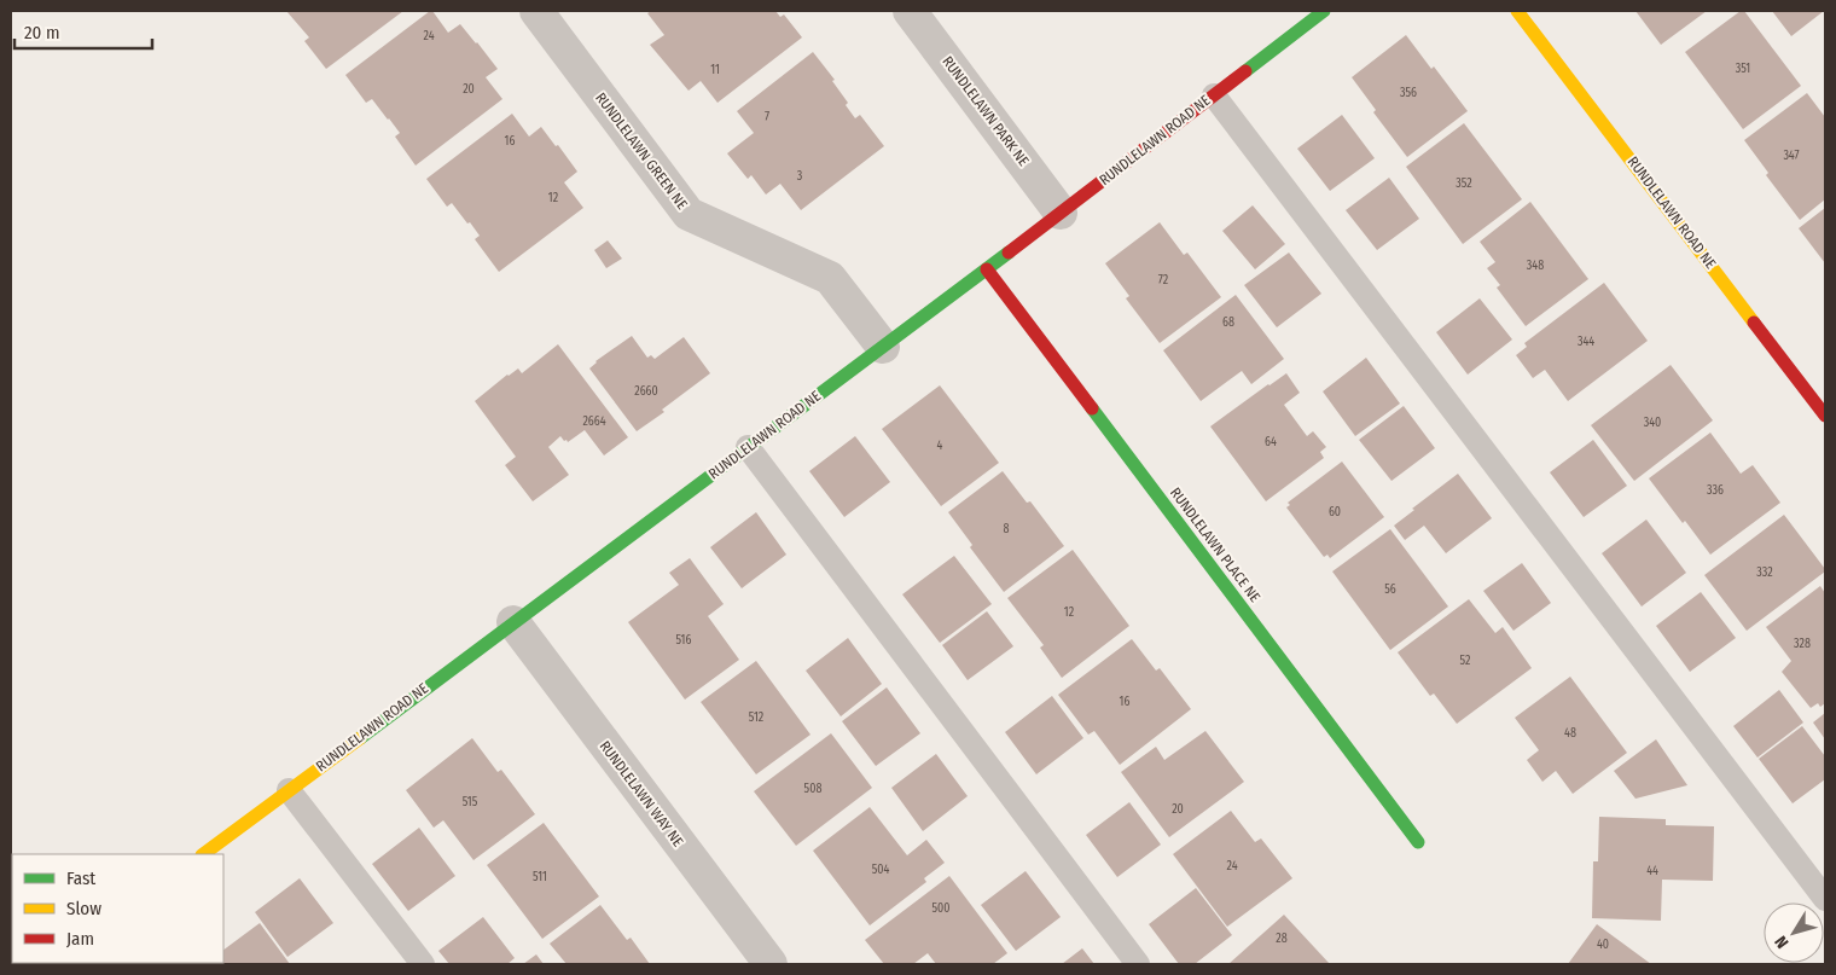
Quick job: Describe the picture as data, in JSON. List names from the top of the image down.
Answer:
{
  "streets": {
    "street": [
      "RUNDLELAWN PARK NE",
      "RUNDLELAWN ROAD NE",
      "RUNDLELAWN GREEN NE",
      "RUNDLELAWN PLACE NE",
      "RUNDLELAWN WAY NE"
    ]
  },
  "crossings": [
    ["RUNDLELAWN PARK NE", "RUNDLELAWN ROAD NE"],
    ["RUNDLELAWN ROAD NE", "RUNDLELAWN GREEN NE"],
    ["RUNDLELAWN ROAD NE", "RUNDLELAWN PLACE NE"],
    ["RUNDLELAWN ROAD NE", "RUNDLELAWN WAY NE"]
  ],
  "house_numbers": [
    "24",
    "351",
    "11",
    "20",
    "356",
    "7",
    "16",
    "347",
    "3",
    "352",
    "12",
    "348",
    "72",
    "68",
    "344",
    "2660",
    "2664",
    "340",
    "64",
    "4",
    "336",
    "60",
    "8",
    "332",
    "56",
    "12",
    "516",
    "328",
    "52",
    "16",
    "512",
    "48",
    "508",
    "515",
    "20",
    "24",
    "504",
    "44",
    "511",
    "500",
    "28",
    "40"
  ],
  "legend": ["Fast", "Slow", "Jam"],
  "scale_bar": "20 m",
  "north": "bottom left"
}
